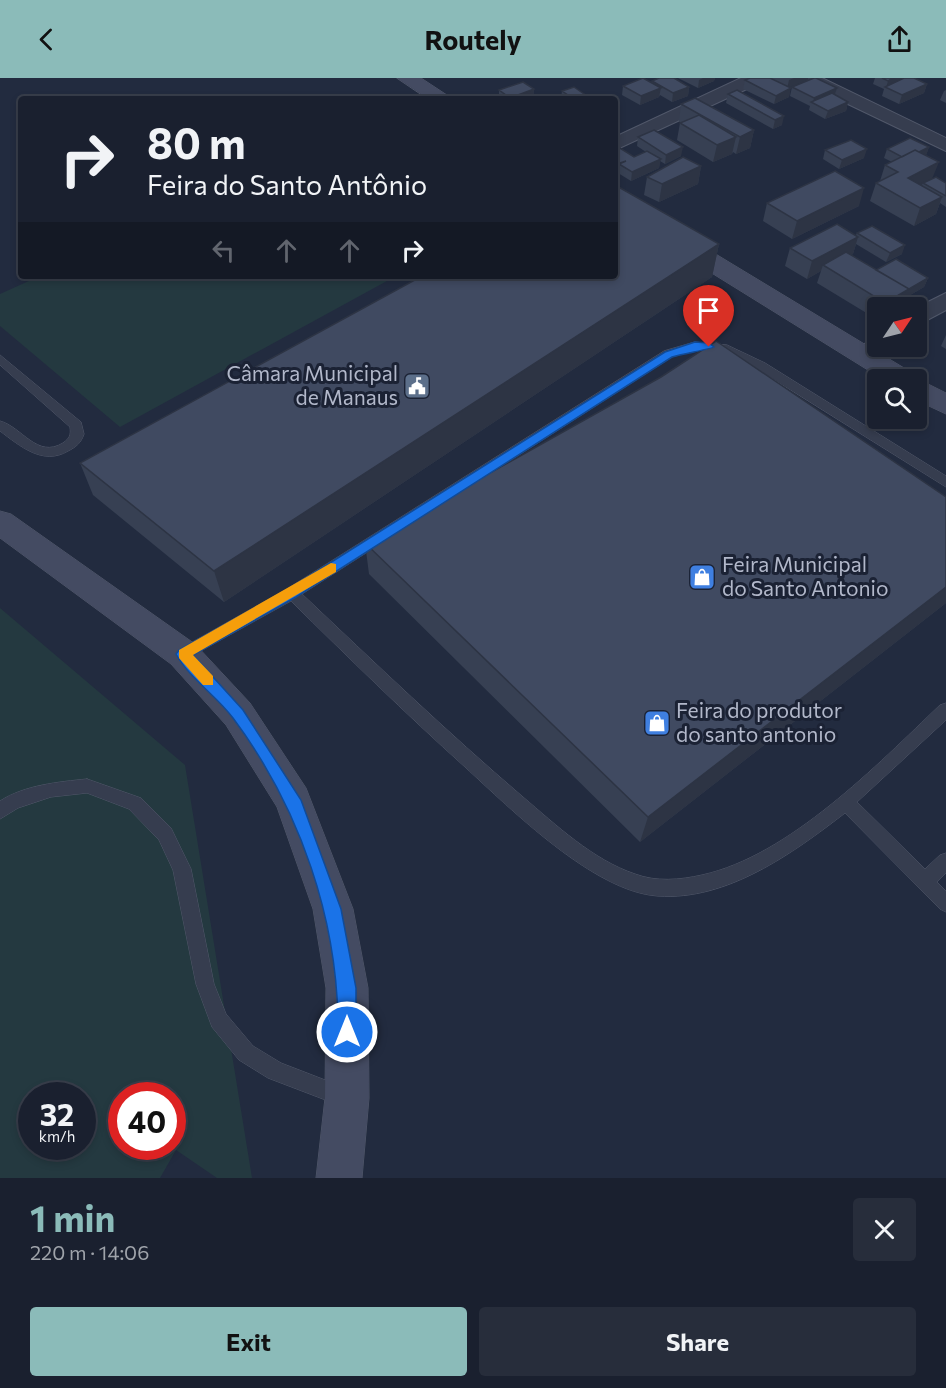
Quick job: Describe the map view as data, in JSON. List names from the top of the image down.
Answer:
{
  "places": {
    "public building": ["Câmara Municipal de Manaus"],
    "shop": ["Feira Municipal do Santo Antonio", "Feira do produtor do santo antonio"]
  },
  "north": "top right",
  "page": {
    "header": "Routely",
    "turn": ["80 m", "Feira do Santo Antônio"],
    "speed": "32 km/h",
    "limit": "40",
    "heading": ["1 min", "220 m · 14:06"],
    "buttons": ["Exit", "Share"]
  }
}
